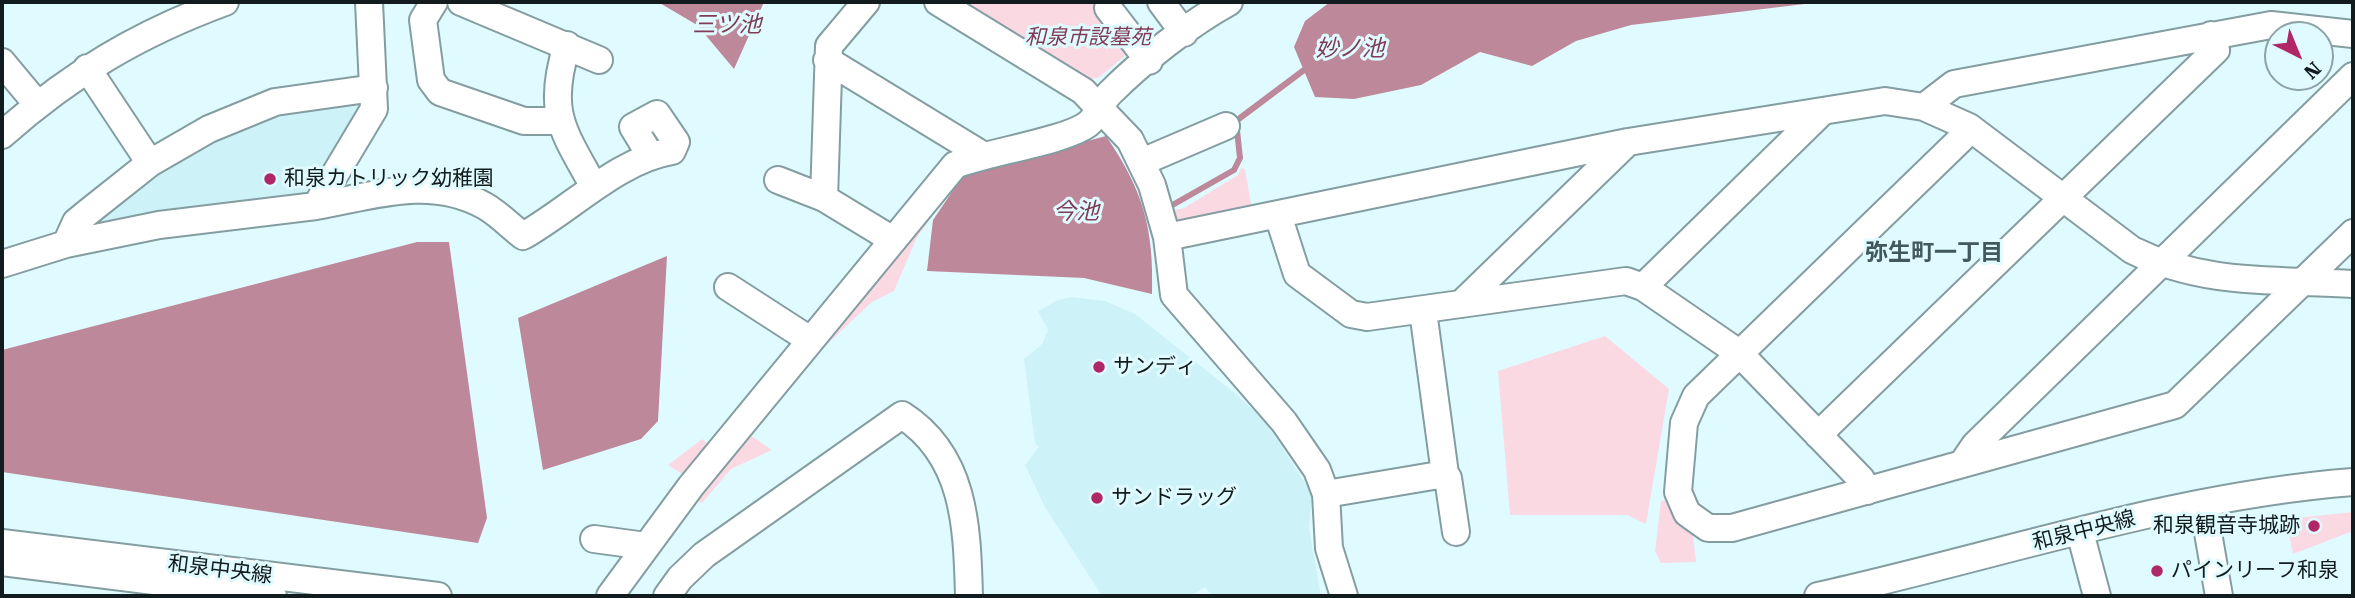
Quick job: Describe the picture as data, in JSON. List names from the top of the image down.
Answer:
{
  "streets": {
    "street": ["和泉中央線"]
  },
  "districts": ["弥生町一丁目"],
  "water": ["三ツ池", "妙ノ池", "今池"],
  "parks": ["和泉市設墓苑"],
  "places": [
    "和泉カトリック幼稚園",
    "サンディ",
    "サンドラッグ",
    "和泉観音寺城跡",
    "パインリーフ和泉"
  ],
  "north": "bottom right"
}
